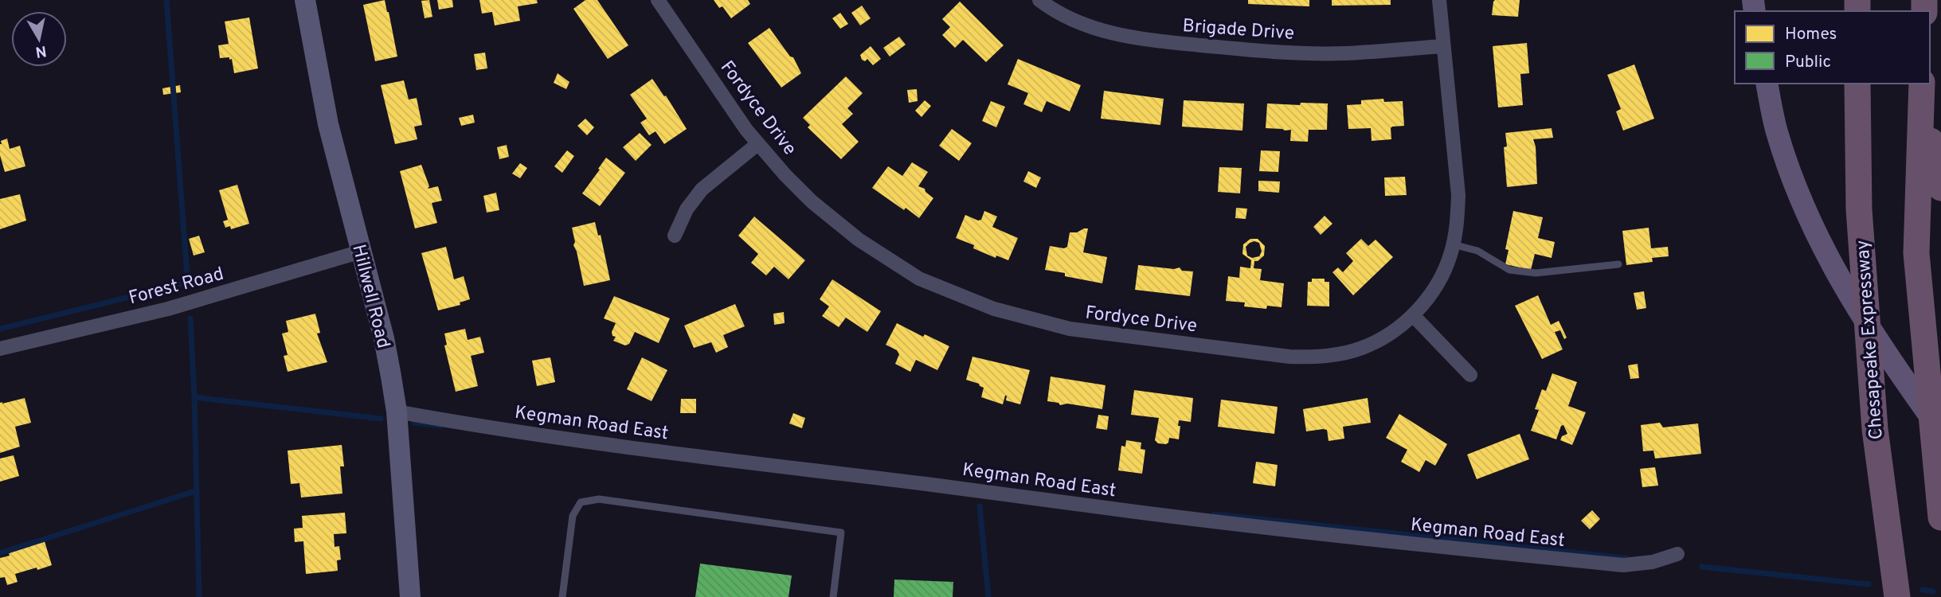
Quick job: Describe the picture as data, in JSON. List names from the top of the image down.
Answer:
{
  "streets": {
    "highway": ["Chesapeake Expressway"],
    "street": [
      "Brigade Drive",
      "Fordyce Drive",
      "Forest Road",
      "Hillwell Road",
      "Kegman Road East"
    ]
  },
  "crossings": [
    ["Brigade Drive", "Fordyce Drive"],
    ["Forest Road", "Hillwell Road"],
    ["Hillwell Road", "Kegman Road East"]
  ],
  "legend": ["Homes", "Public"],
  "north": "bottom"
}
